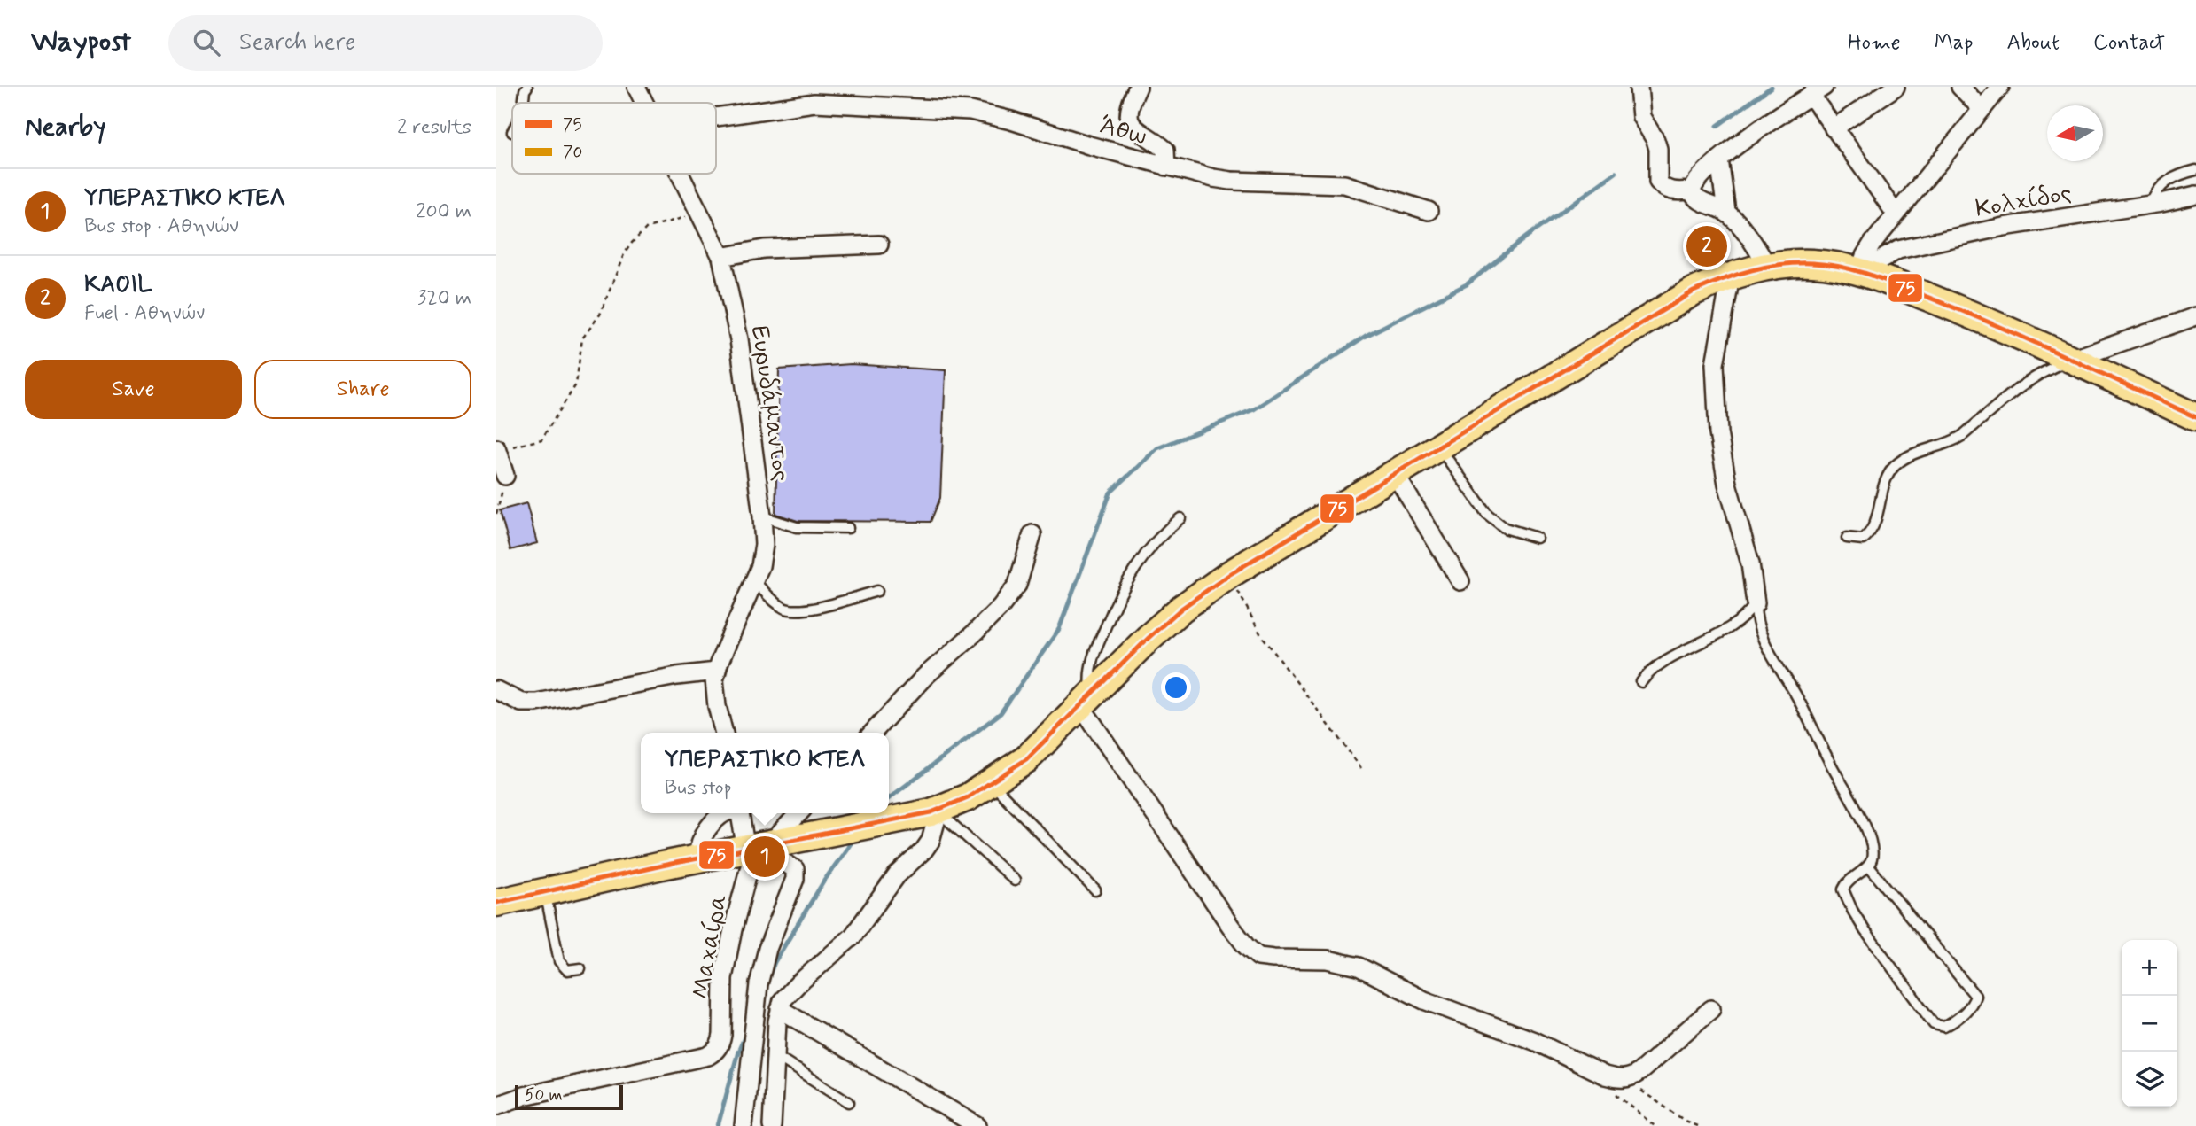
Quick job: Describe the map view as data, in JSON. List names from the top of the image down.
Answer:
{
  "streets": {
    "street": [
      "Άθω",
      "Κολχίδος",
      "Ευρυδάμαντος",
      "Μαχαίρα"
    ]
  },
  "lines": ["transit line 75"],
  "legend": ["75", "70"],
  "scale_bar": "50 m",
  "north": "left",
  "page": {
    "header": "Waypost",
    "search": "Search here",
    "nav": [
      "Home",
      "Map",
      "About",
      "Contact"
    ],
    "heading": ["Nearby", "2 results"],
    "list": [
      {
        "mark": "1",
        "name": "ΥΠΕΡΑΣΤΙΚΟ ΚΤΕΛ",
        "note": "Bus stop · Αθηνών",
        "value": "200 m"
      },
      {
        "mark": "2",
        "name": "KAOIL",
        "note": "Fuel · Αθηνών",
        "value": "320 m"
      }
    ],
    "pins": ["2", "1"],
    "buttons": ["Save", "Share"],
    "popup": ["ΥΠΕΡΑΣΤΙΚΟ ΚΤΕΛ", "Bus stop"],
    "map_buttons": ["+", "−"],
    "scale": "50 m"
  }
}
